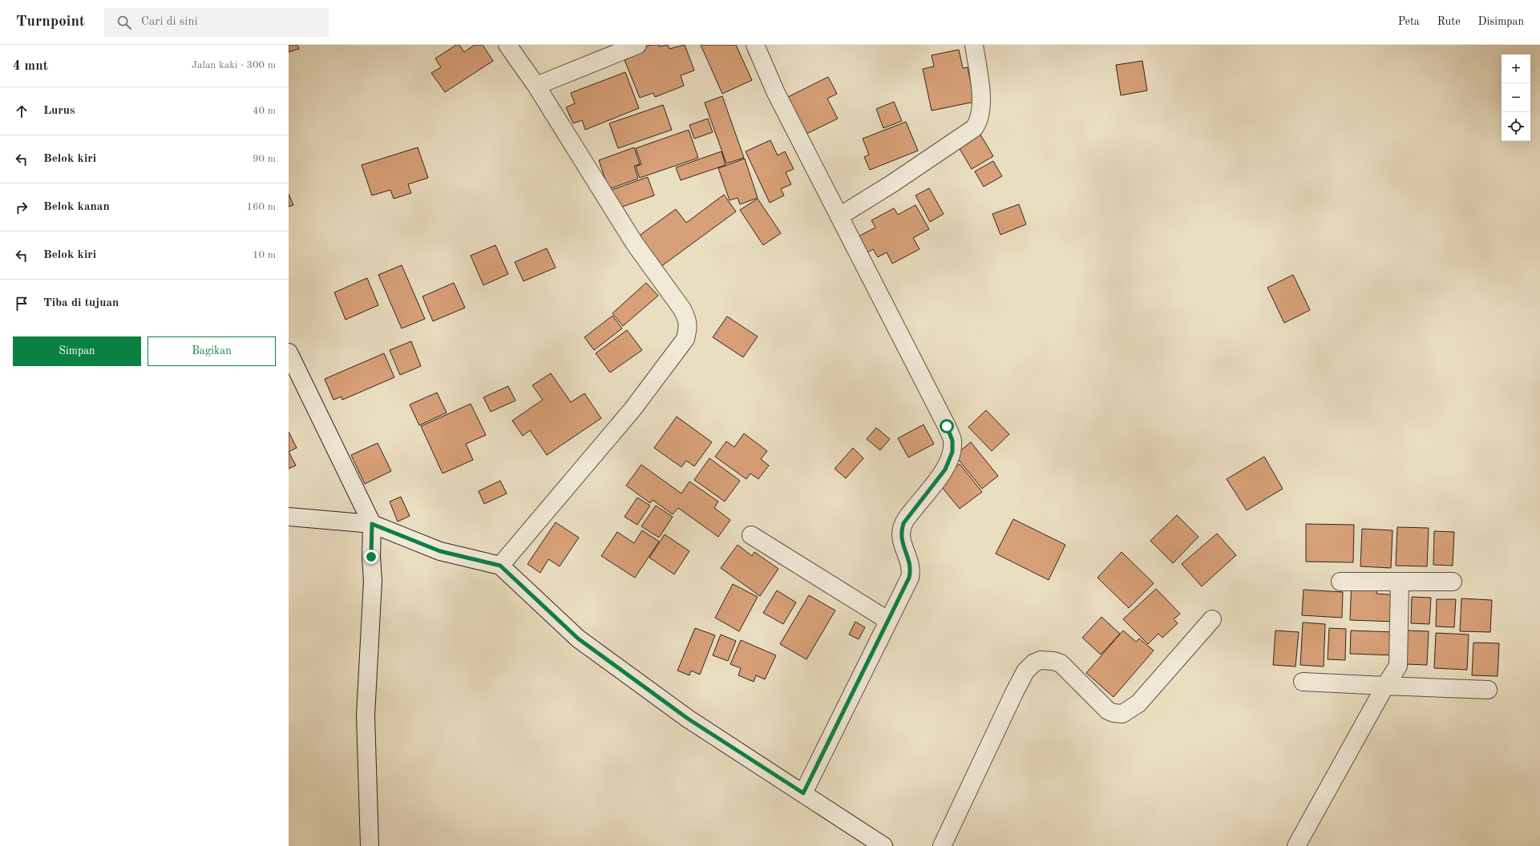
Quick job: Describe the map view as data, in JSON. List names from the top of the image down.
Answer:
{
  "page": {
    "header": "Turnpoint",
    "search": "Cari di sini",
    "nav": ["Peta", "Rute", "Disimpan"],
    "heading": ["4 mnt", "Jalan kaki · 300 m"],
    "map_buttons": ["+", "−"],
    "list": [
      ["Lurus", "40 m"],
      ["Belok kiri", "90 m"],
      ["Belok kanan", "160 m"],
      ["Belok kiri", "10 m"],
      "Tiba di tujuan"
    ],
    "buttons": ["Simpan", "Bagikan"]
  }
}
